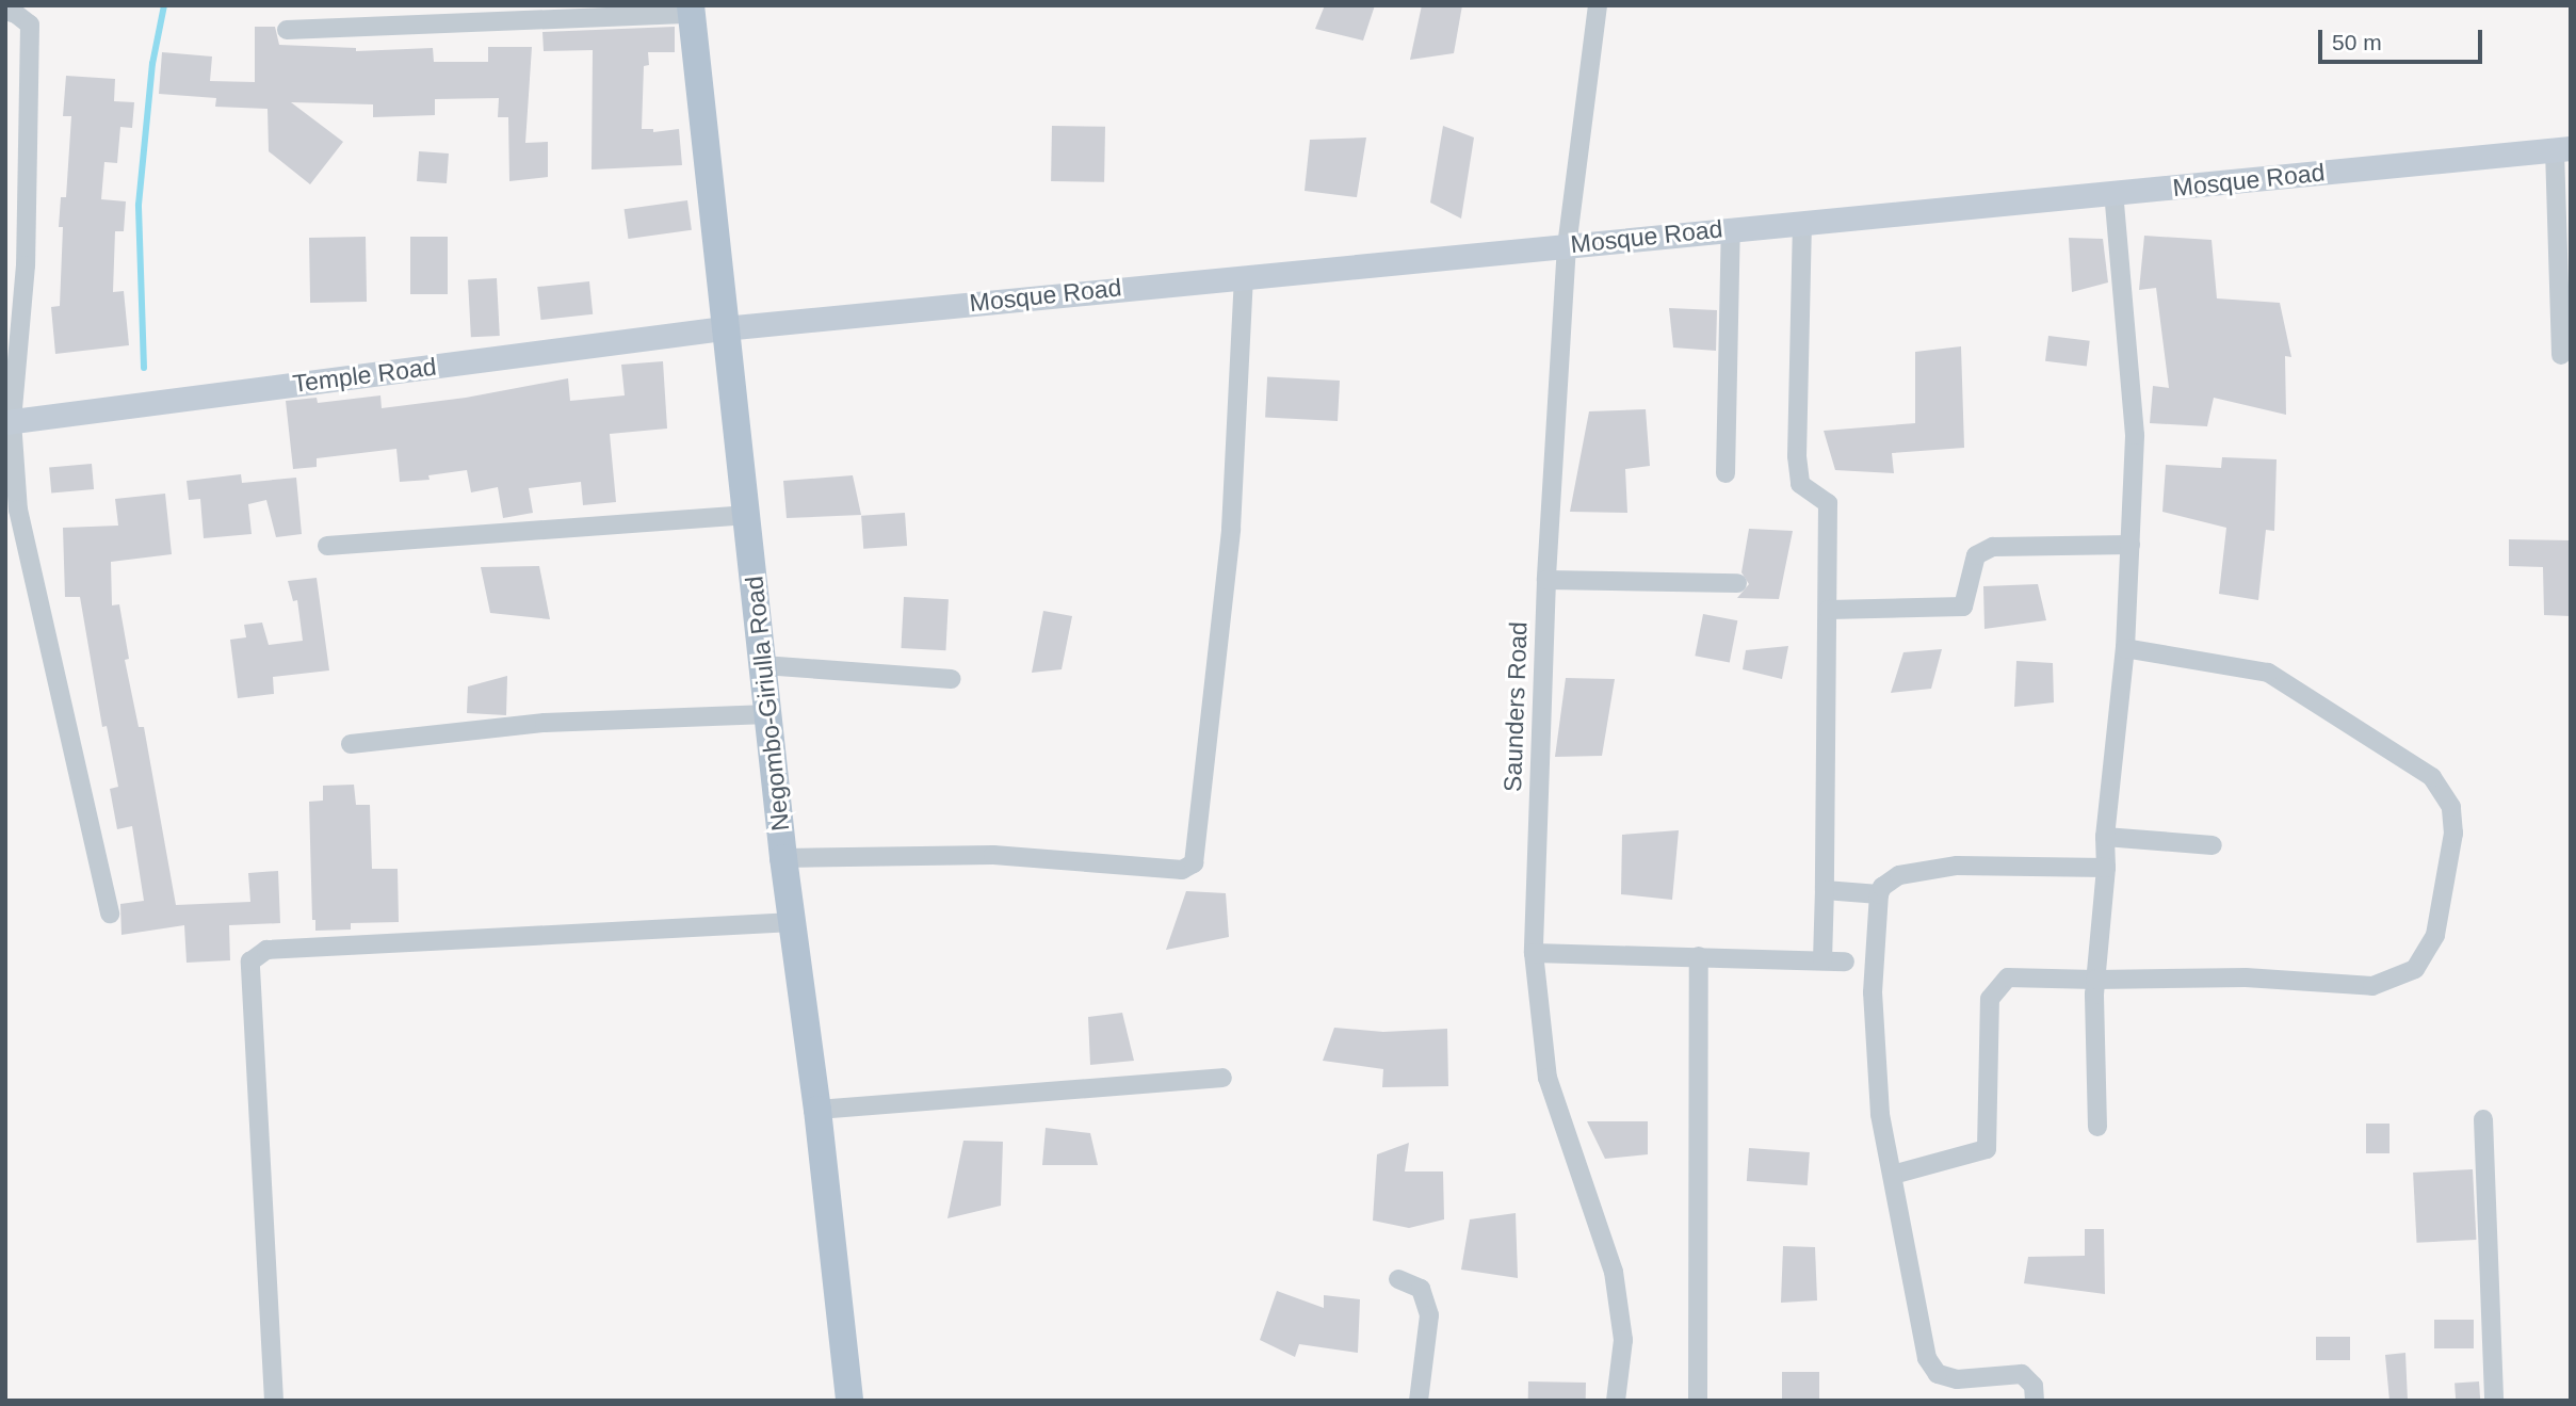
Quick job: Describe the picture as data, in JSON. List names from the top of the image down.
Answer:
{
  "streets": {
    "main road": ["Negombo-Giriulla Road"],
    "street": ["Mosque Road", "Temple Road", "Saunders Road"]
  },
  "crossings": [
    ["Mosque Road", "Temple Road"],
    ["Mosque Road", "Negombo-Giriulla Road"],
    ["Mosque Road", "Saunders Road"],
    ["Temple Road", "Negombo-Giriulla Road"]
  ],
  "scale_bar": "50 m"
}
